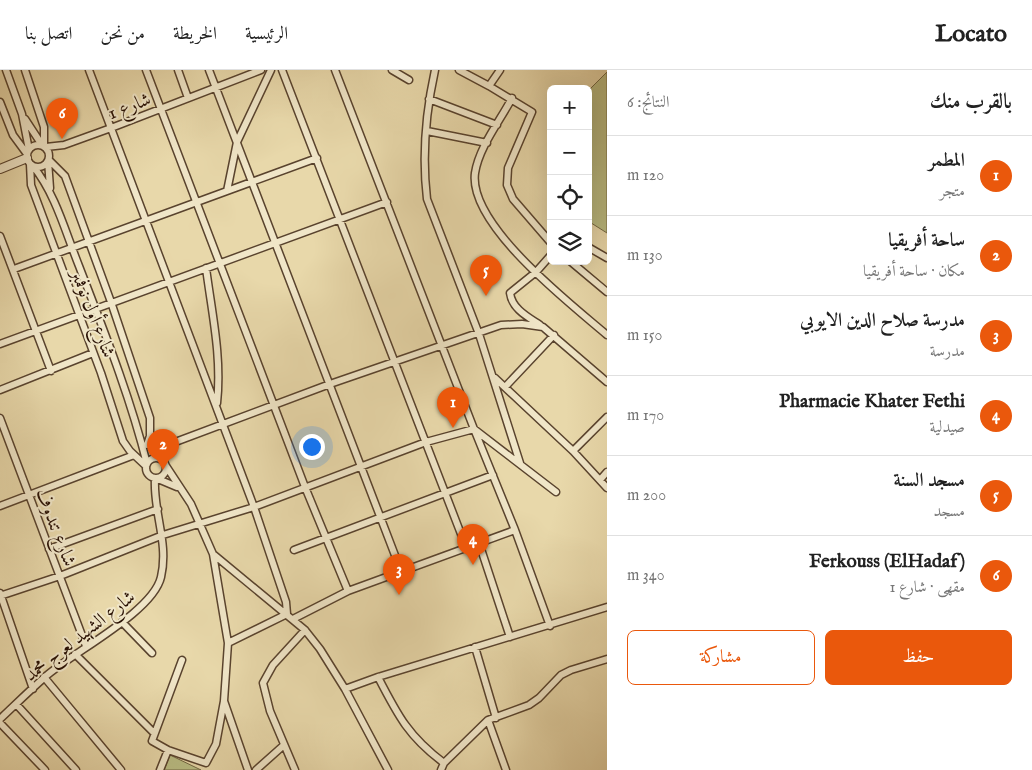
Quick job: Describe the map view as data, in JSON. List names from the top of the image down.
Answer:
{
  "streets": {
    "street": [
      "شارع 1",
      "شارع أول نوفمبر",
      "شارع تندوف",
      "شارع الشهيد لعرج محمد"
    ]
  },
  "crossings": [
    ["شارع 1", "شارع أول نوفمبر"],
    ["شارع أول نوفمبر", "شارع الشهيد لعرج محمد"],
    ["شارع تندوف", "شارع الشهيد لعرج محمد"]
  ],
  "page": {
    "header": "Locato",
    "nav": [
      "الرئيسية",
      "الخريطة",
      "من نحن",
      "اتصل بنا"
    ],
    "heading": ["بالقرب منك", "النتائج: 6"],
    "map_buttons": ["+", "−"],
    "pins": [
      "6",
      "5",
      "1",
      "2",
      "4",
      "3"
    ],
    "list": [
      {
        "mark": "1",
        "name": "المطمر",
        "note": "متجر",
        "value": "120 m"
      },
      {
        "mark": "2",
        "name": "ساحة أفريقيا",
        "note": "مكان · ساحة أفريقيا",
        "value": "130 m"
      },
      {
        "mark": "3",
        "name": "مدرسة صلاح الدين الايوبي",
        "note": "مدرسة",
        "value": "150 m"
      },
      {
        "mark": "4",
        "name": "Pharmacie Khater Fethi",
        "note": "صيدلية",
        "value": "170 m"
      },
      {
        "mark": "5",
        "name": "مسجد السنة",
        "note": "مسجد",
        "value": "200 m"
      },
      {
        "mark": "6",
        "name": "Ferkouss (ElHadaf)",
        "note": "مقهى · شارع 1",
        "value": "340 m"
      }
    ],
    "buttons": ["حفظ", "مشاركة"]
  }
}
